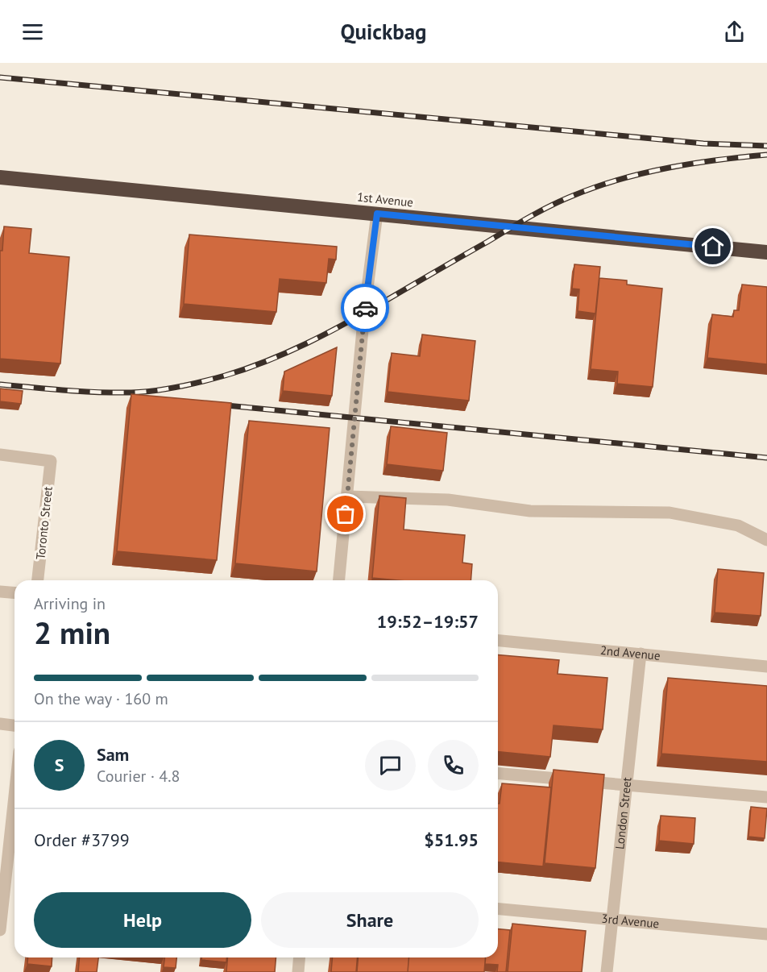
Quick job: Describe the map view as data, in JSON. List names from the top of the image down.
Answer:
{
  "streets": {
    "highway": ["1st Avenue"],
    "street": [
      "Toronto Street",
      "2nd Avenue",
      "London Street",
      "3rd Avenue"
    ]
  },
  "crossings": [
    ["2nd Avenue", "London Street"],
    ["London Street", "3rd Avenue"]
  ],
  "page": {
    "header": "Quickbag",
    "heading": ["2 min", "Arriving in", "19:52–19:57"],
    "panel": [
      "Sam",
      "Courier · 4.8",
      "Order #3799",
      "$51.95"
    ],
    "bar": "On the way · 160 m",
    "round": "S",
    "buttons": ["Help", "Share"]
  }
}
